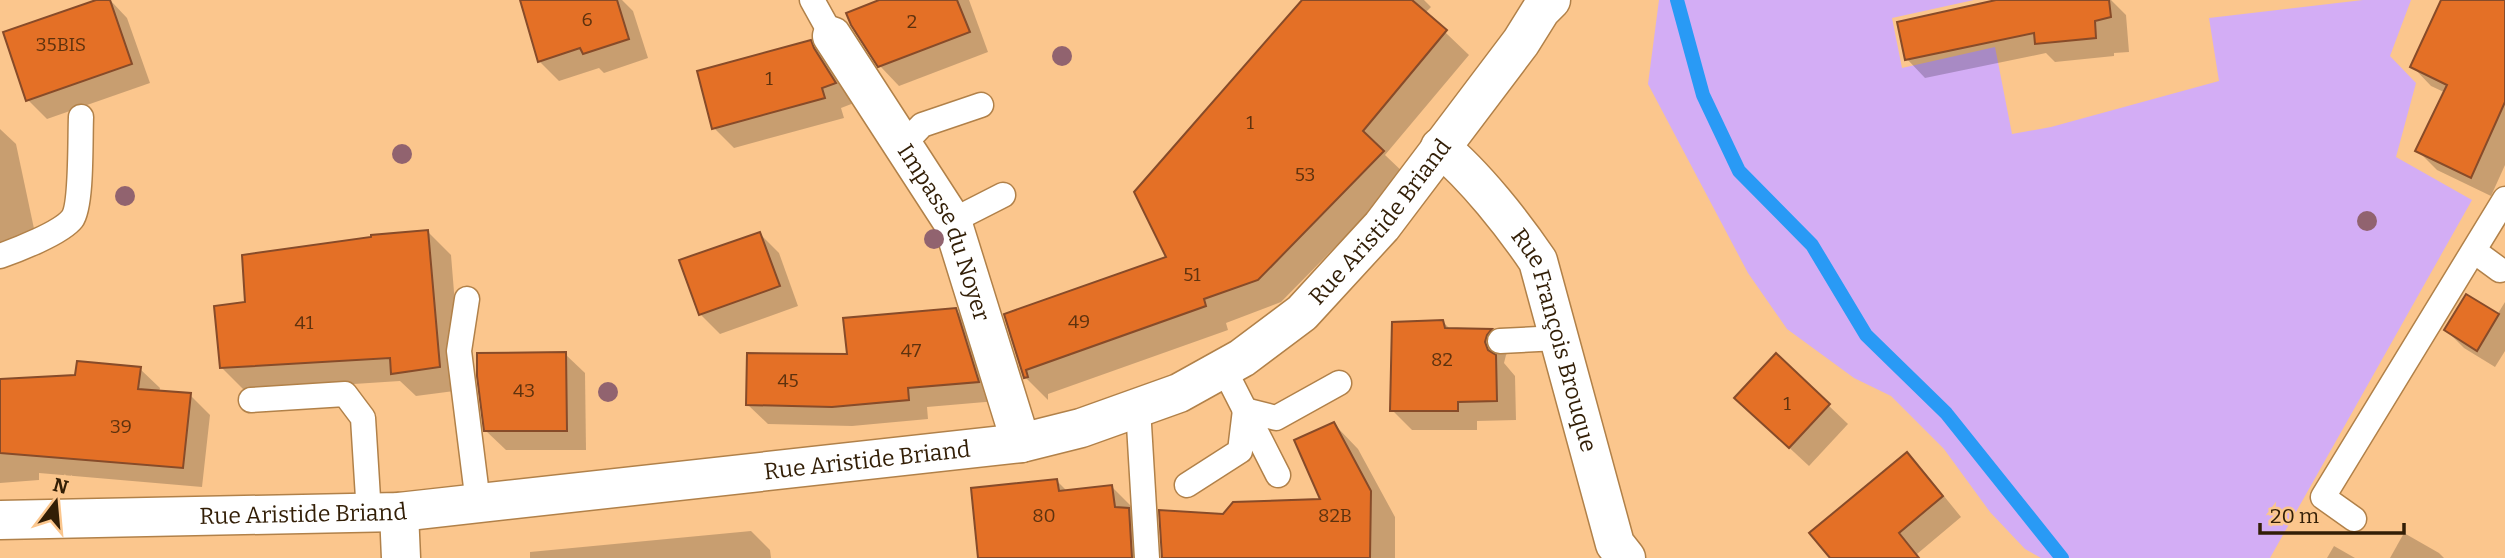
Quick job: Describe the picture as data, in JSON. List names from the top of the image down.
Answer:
{
  "streets": {
    "street": ["Rue Aristide Briand", "Impasse du Noyer", "Rue François Brouque"]
  },
  "crossings": [
    ["Rue Aristide Briand", "Impasse du Noyer"],
    ["Rue Aristide Briand", "Rue François Brouque"]
  ],
  "house_numbers": [
    "6",
    "2",
    "35BIS",
    "1",
    "1",
    "53",
    "51",
    "49",
    "41",
    "47",
    "82",
    "45",
    "43",
    "1",
    "39",
    "80",
    "82B"
  ],
  "scale_bar": "20 m",
  "north": "top"
}
